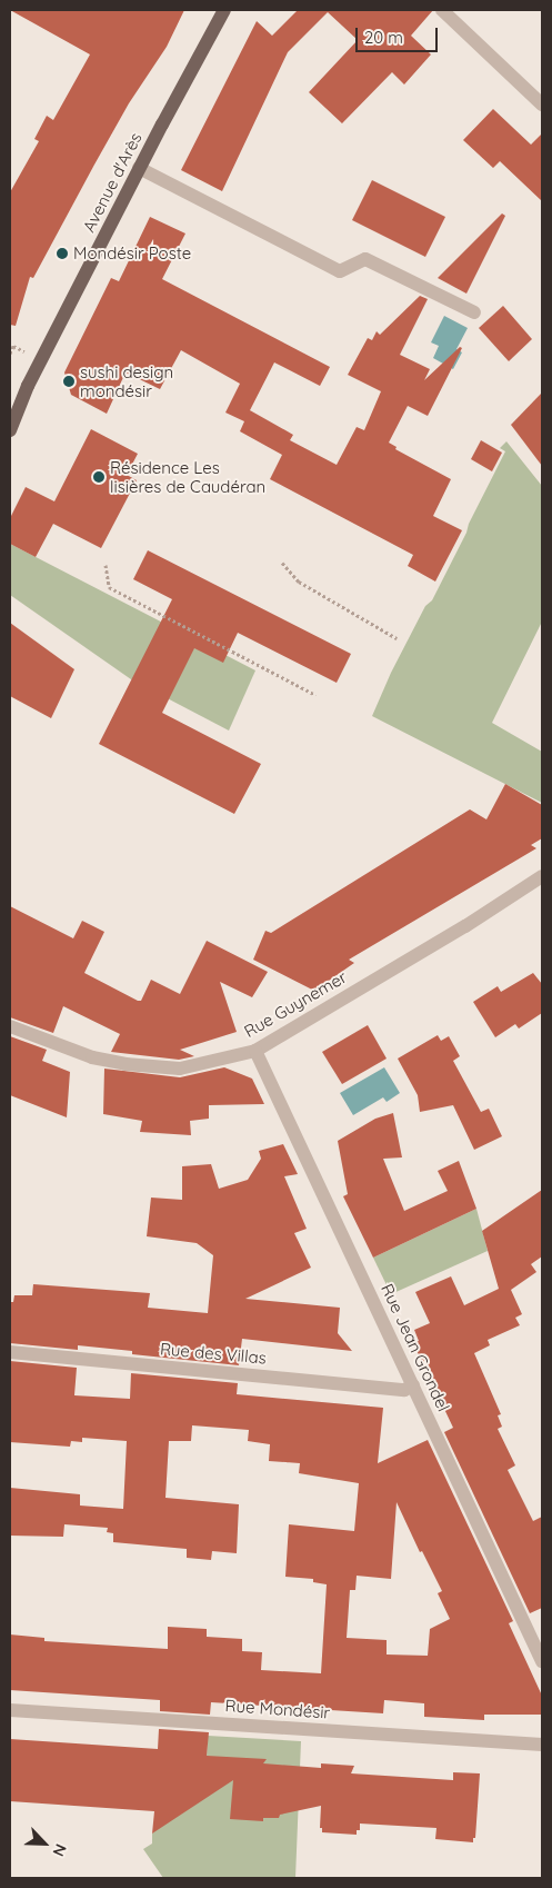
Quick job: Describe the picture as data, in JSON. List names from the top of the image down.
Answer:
{
  "streets": {
    "main road": ["Avenue d'Arès"],
    "street": [
      "Rue Guynemer",
      "Rue Jean Grondel",
      "Rue des Villas",
      "Rue Mondésir"
    ]
  },
  "crossings": [
    ["Rue Guynemer", "Rue Jean Grondel"],
    ["Rue Jean Grondel", "Rue des Villas"]
  ],
  "places": ["Mondésir Poste", "sushi design mondésir", "Résidence Les lisières de Caudéran"],
  "scale_bar": "20 m",
  "north": "bottom right"
}
